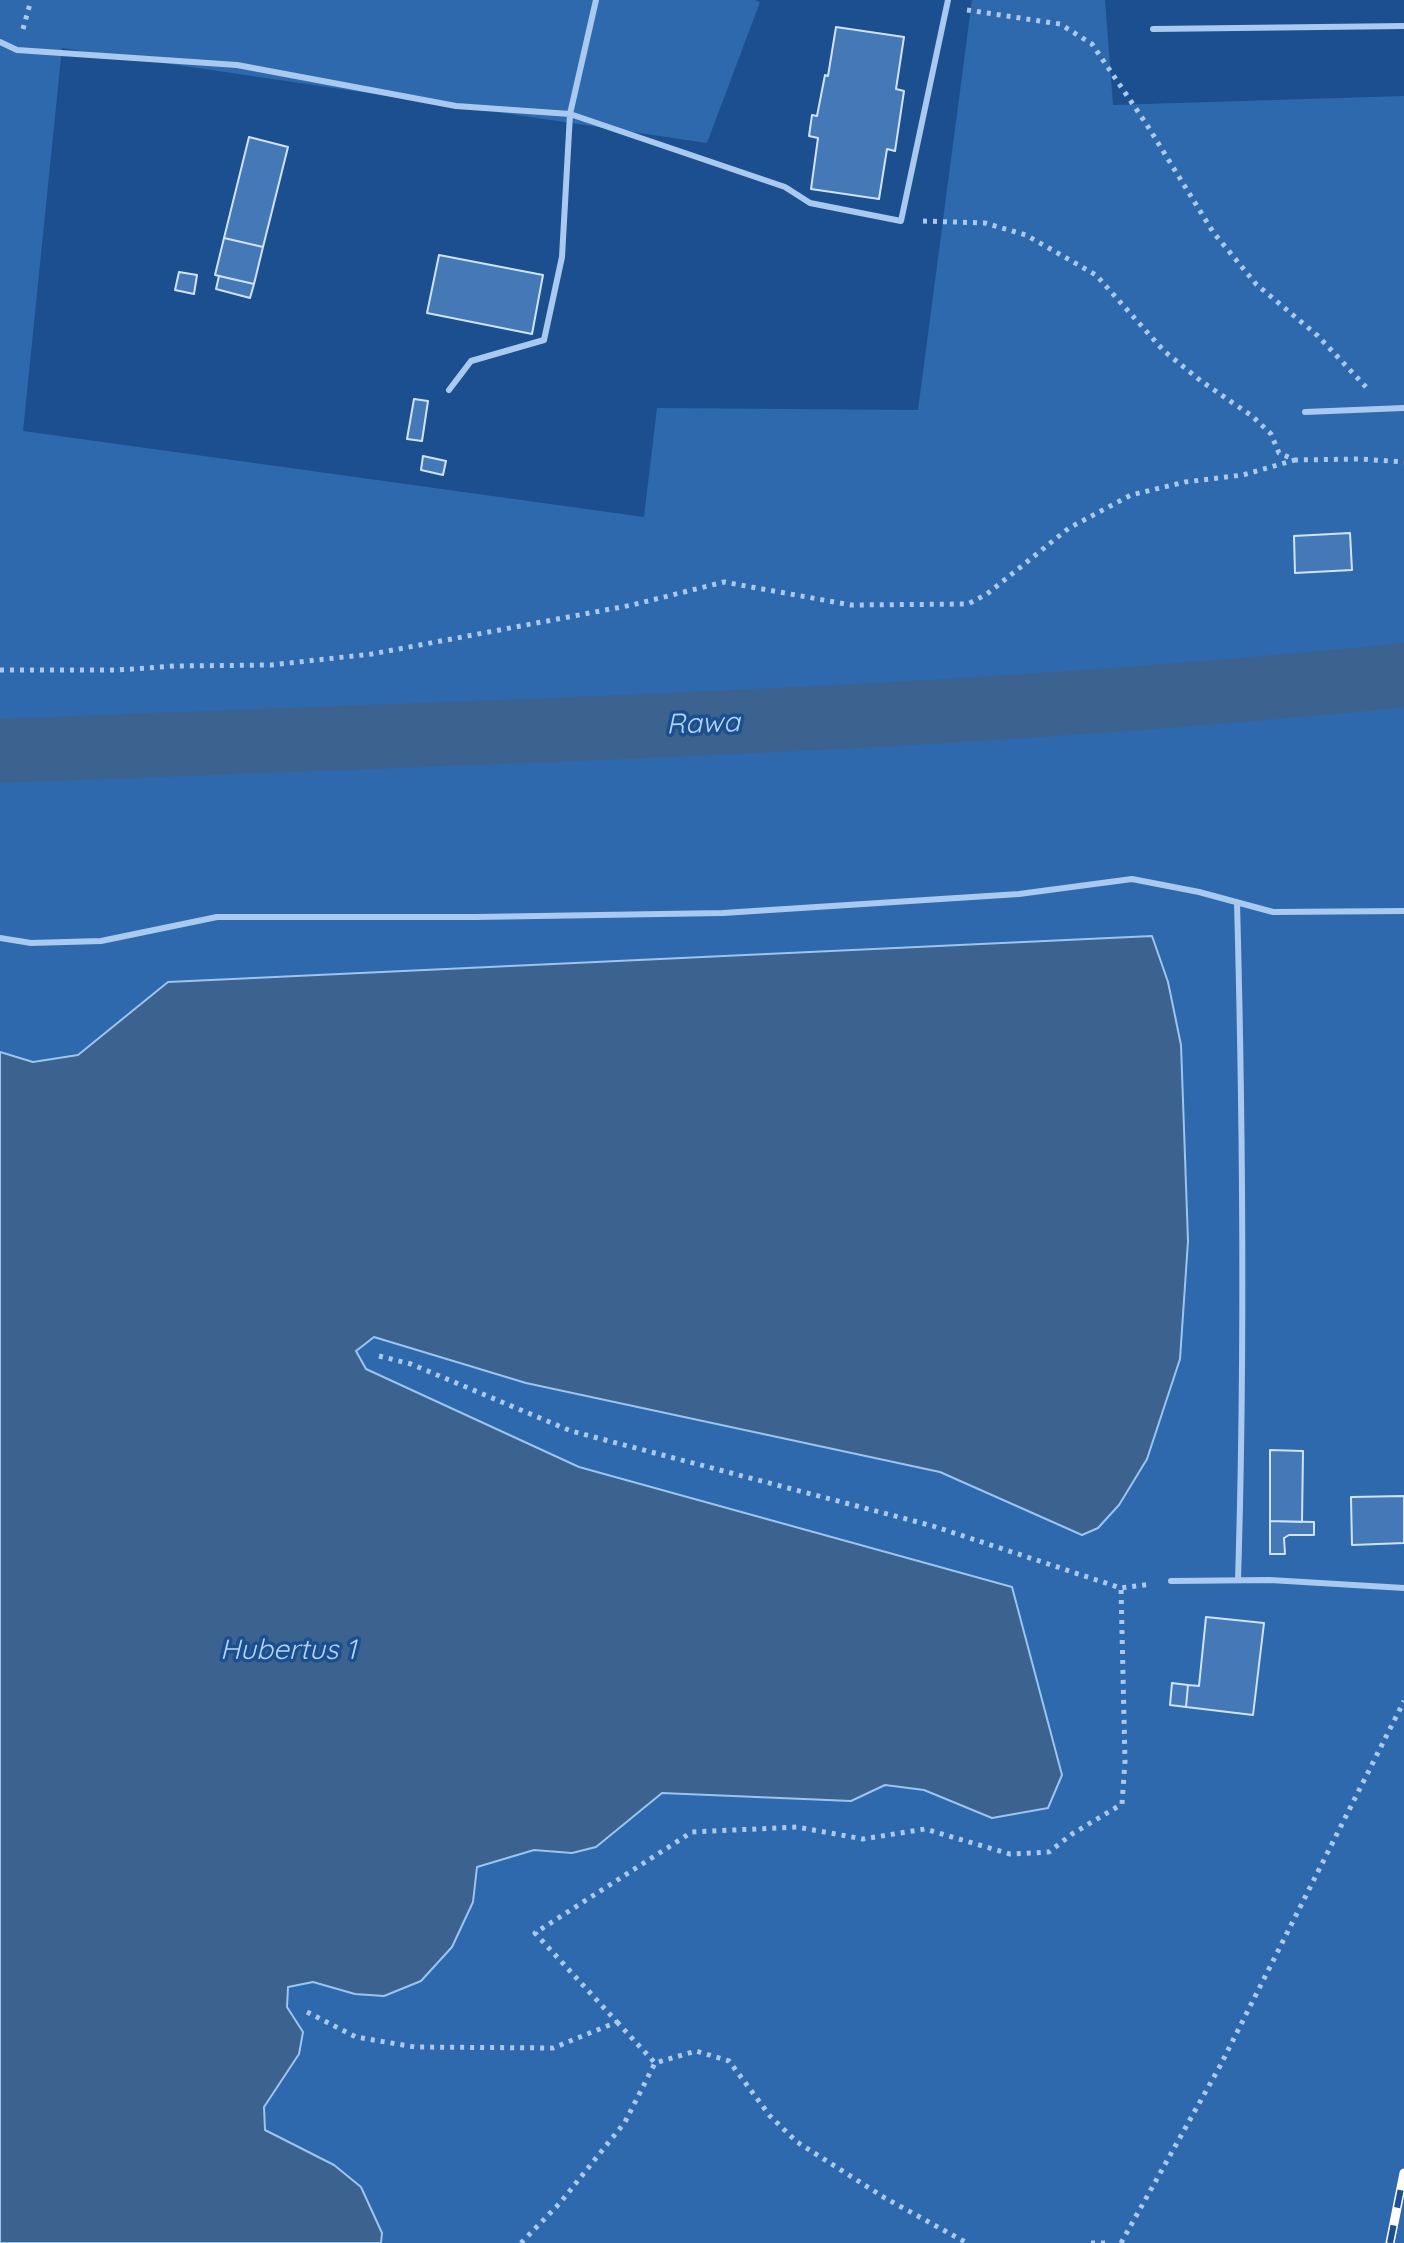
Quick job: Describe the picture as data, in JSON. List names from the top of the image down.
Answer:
{
  "water": ["Rawa", "Hubertus 1"]
}
